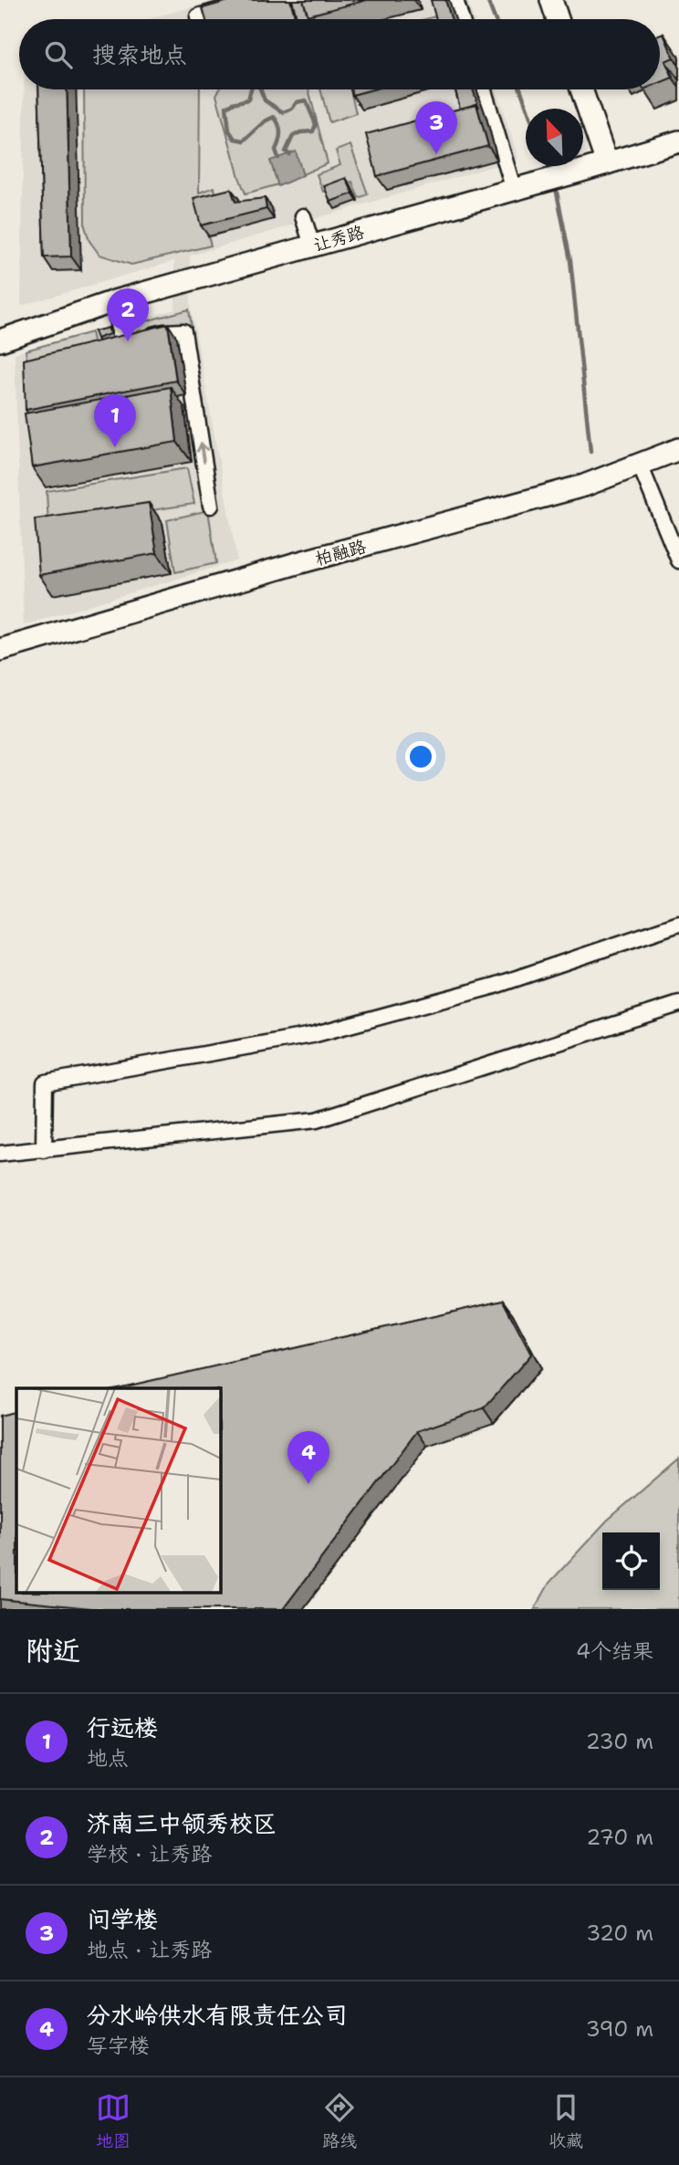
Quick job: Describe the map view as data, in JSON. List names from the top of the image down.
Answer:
{
  "streets": {
    "street": ["让秀路", "柏融路"]
  },
  "north": "top left",
  "page": {
    "search": "搜索地点",
    "pins": [
      "3",
      "2",
      "1",
      "4"
    ],
    "heading": ["附近", "4个结果"],
    "list": [
      {
        "mark": "1",
        "name": "行远楼",
        "note": "地点",
        "value": "230 m"
      },
      {
        "mark": "2",
        "name": "济南三中领秀校区",
        "note": "学校 · 让秀路",
        "value": "270 m"
      },
      {
        "mark": "3",
        "name": "问学楼",
        "note": "地点 · 让秀路",
        "value": "320 m"
      },
      {
        "mark": "4",
        "name": "分水岭供水有限责任公司",
        "note": "写字楼",
        "value": "390 m"
      }
    ],
    "nav": ["地图", "路线", "收藏"]
  }
}
